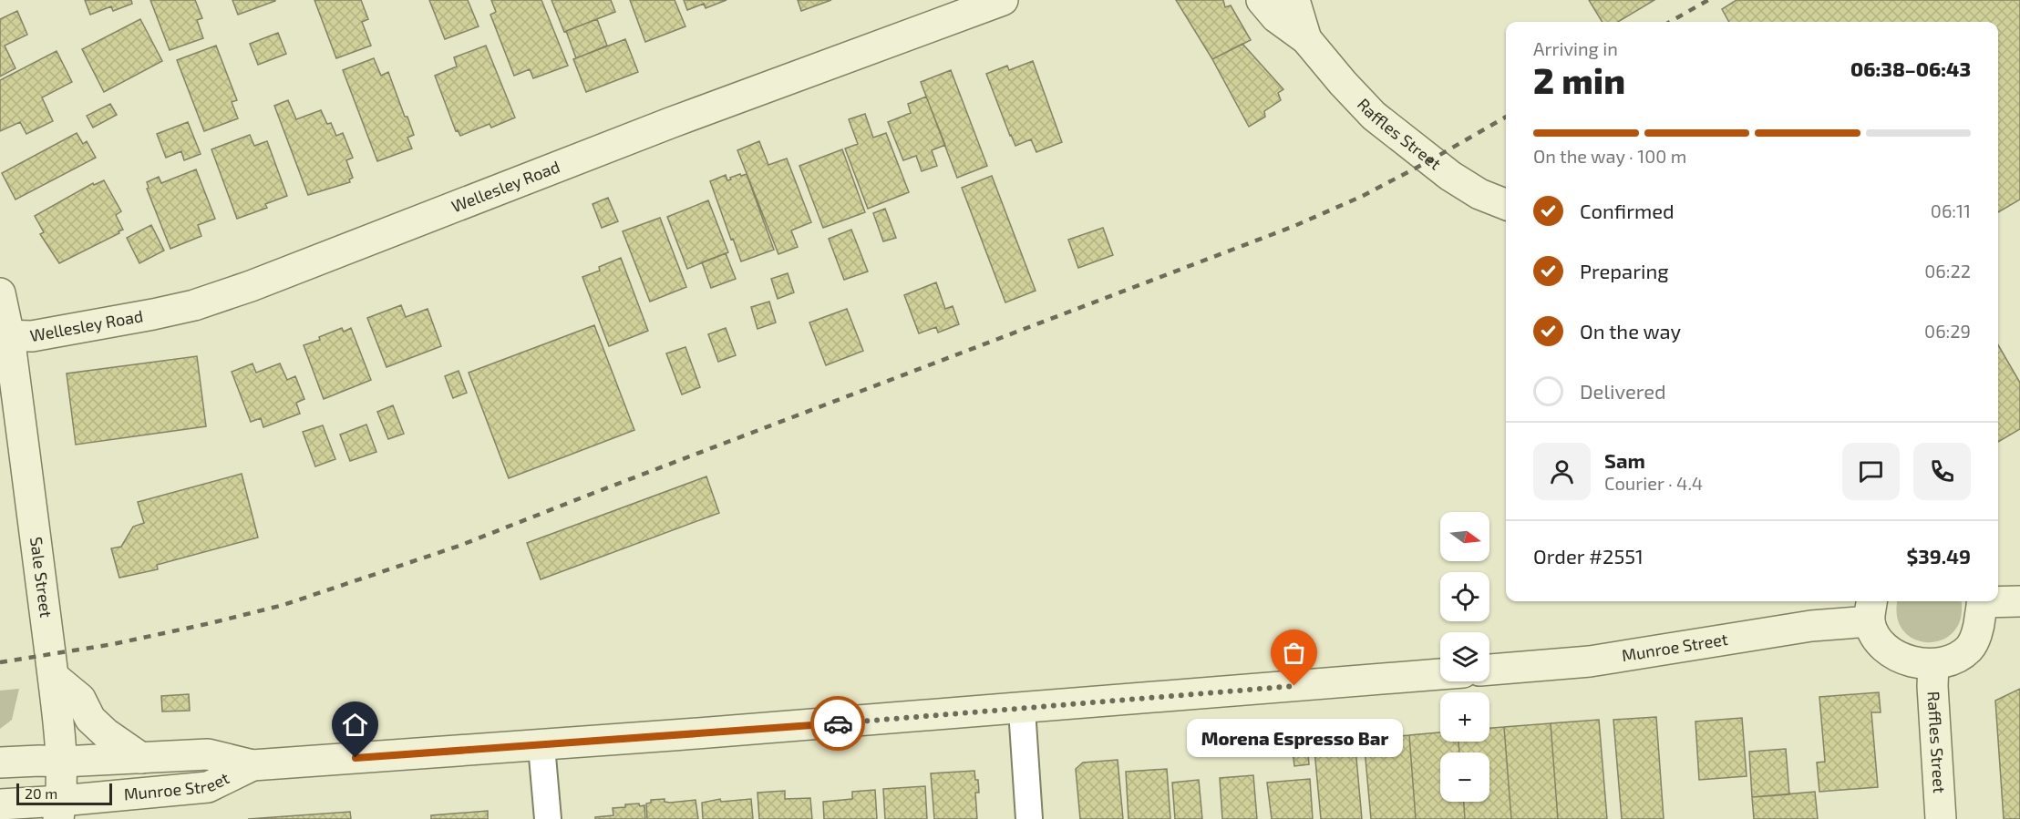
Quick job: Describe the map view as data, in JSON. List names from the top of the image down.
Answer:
{
  "streets": {
    "street": [
      "Raffles Street",
      "Wellesley Road",
      "Sale Street",
      "Munroe Street"
    ]
  },
  "crossings": [
    ["Wellesley Road", "Sale Street"],
    ["Sale Street", "Munroe Street"]
  ],
  "places": ["Morena Espresso Bar"],
  "scale_bar": "20 m",
  "north": "right",
  "page": {
    "heading": ["2 min", "Arriving in", "06:38–06:43"],
    "panel": [
      "Sam",
      "Courier · 4.4",
      "Order #2551",
      "$39.49"
    ],
    "bar": "On the way · 100 m",
    "list": [
      ["Confirmed", "06:11"],
      ["Preparing", "06:22"],
      ["On the way", "06:29"],
      "Delivered"
    ],
    "map_buttons": ["+", "−"],
    "bubble": "Morena Espresso Bar",
    "scale": "20 m"
  }
}
